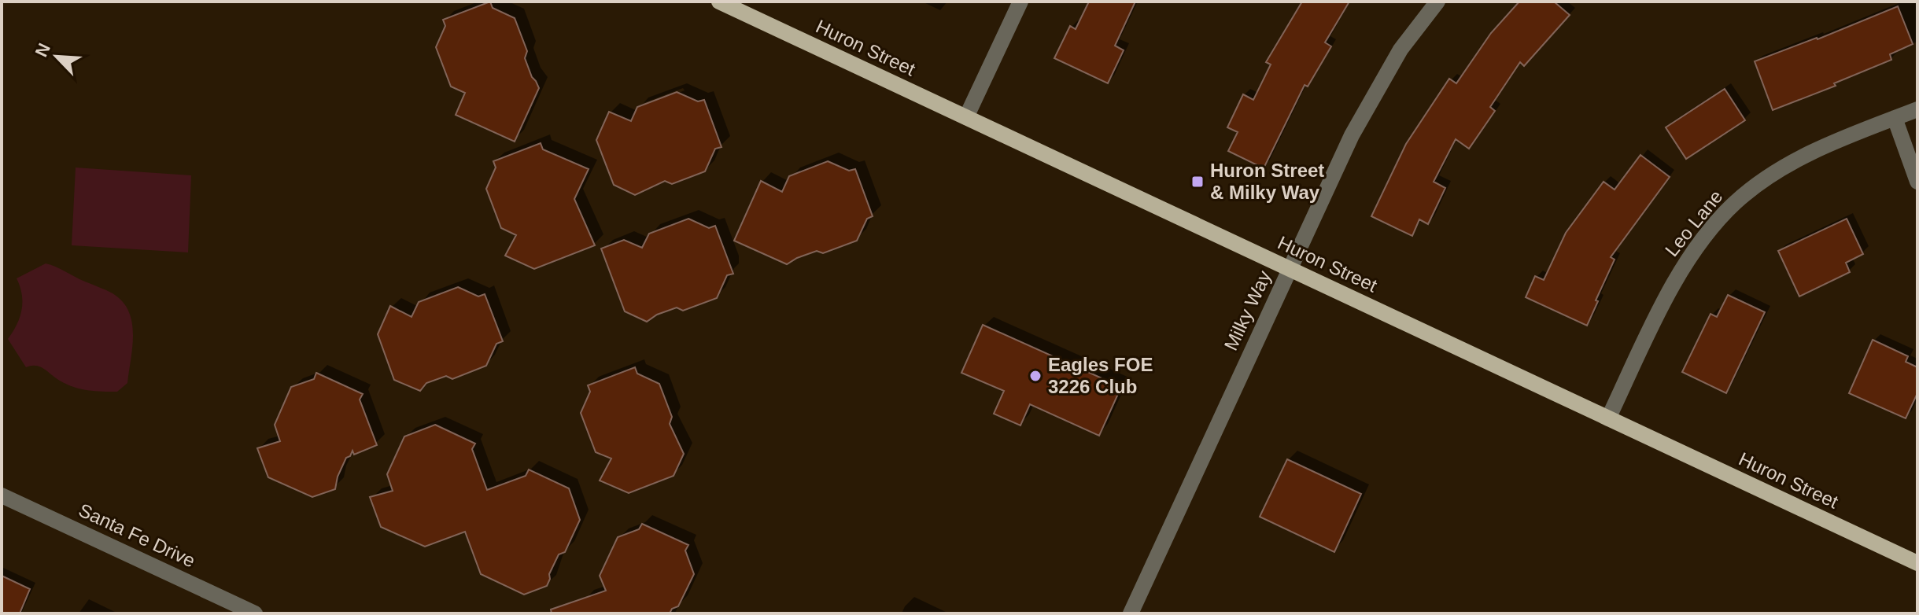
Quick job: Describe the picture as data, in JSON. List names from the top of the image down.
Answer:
{
  "streets": {
    "main road": ["Huron Street"],
    "street": ["Leo Lane", "Milky Way", "Santa Fe Drive"]
  },
  "crossings": [
    ["Huron Street", "Leo Lane"],
    ["Huron Street", "Milky Way"]
  ],
  "places": {
    "transit": ["Huron Street & Milky Way"],
    "other": ["Eagles FOE 3226 Club"]
  },
  "north": "top left"
}
